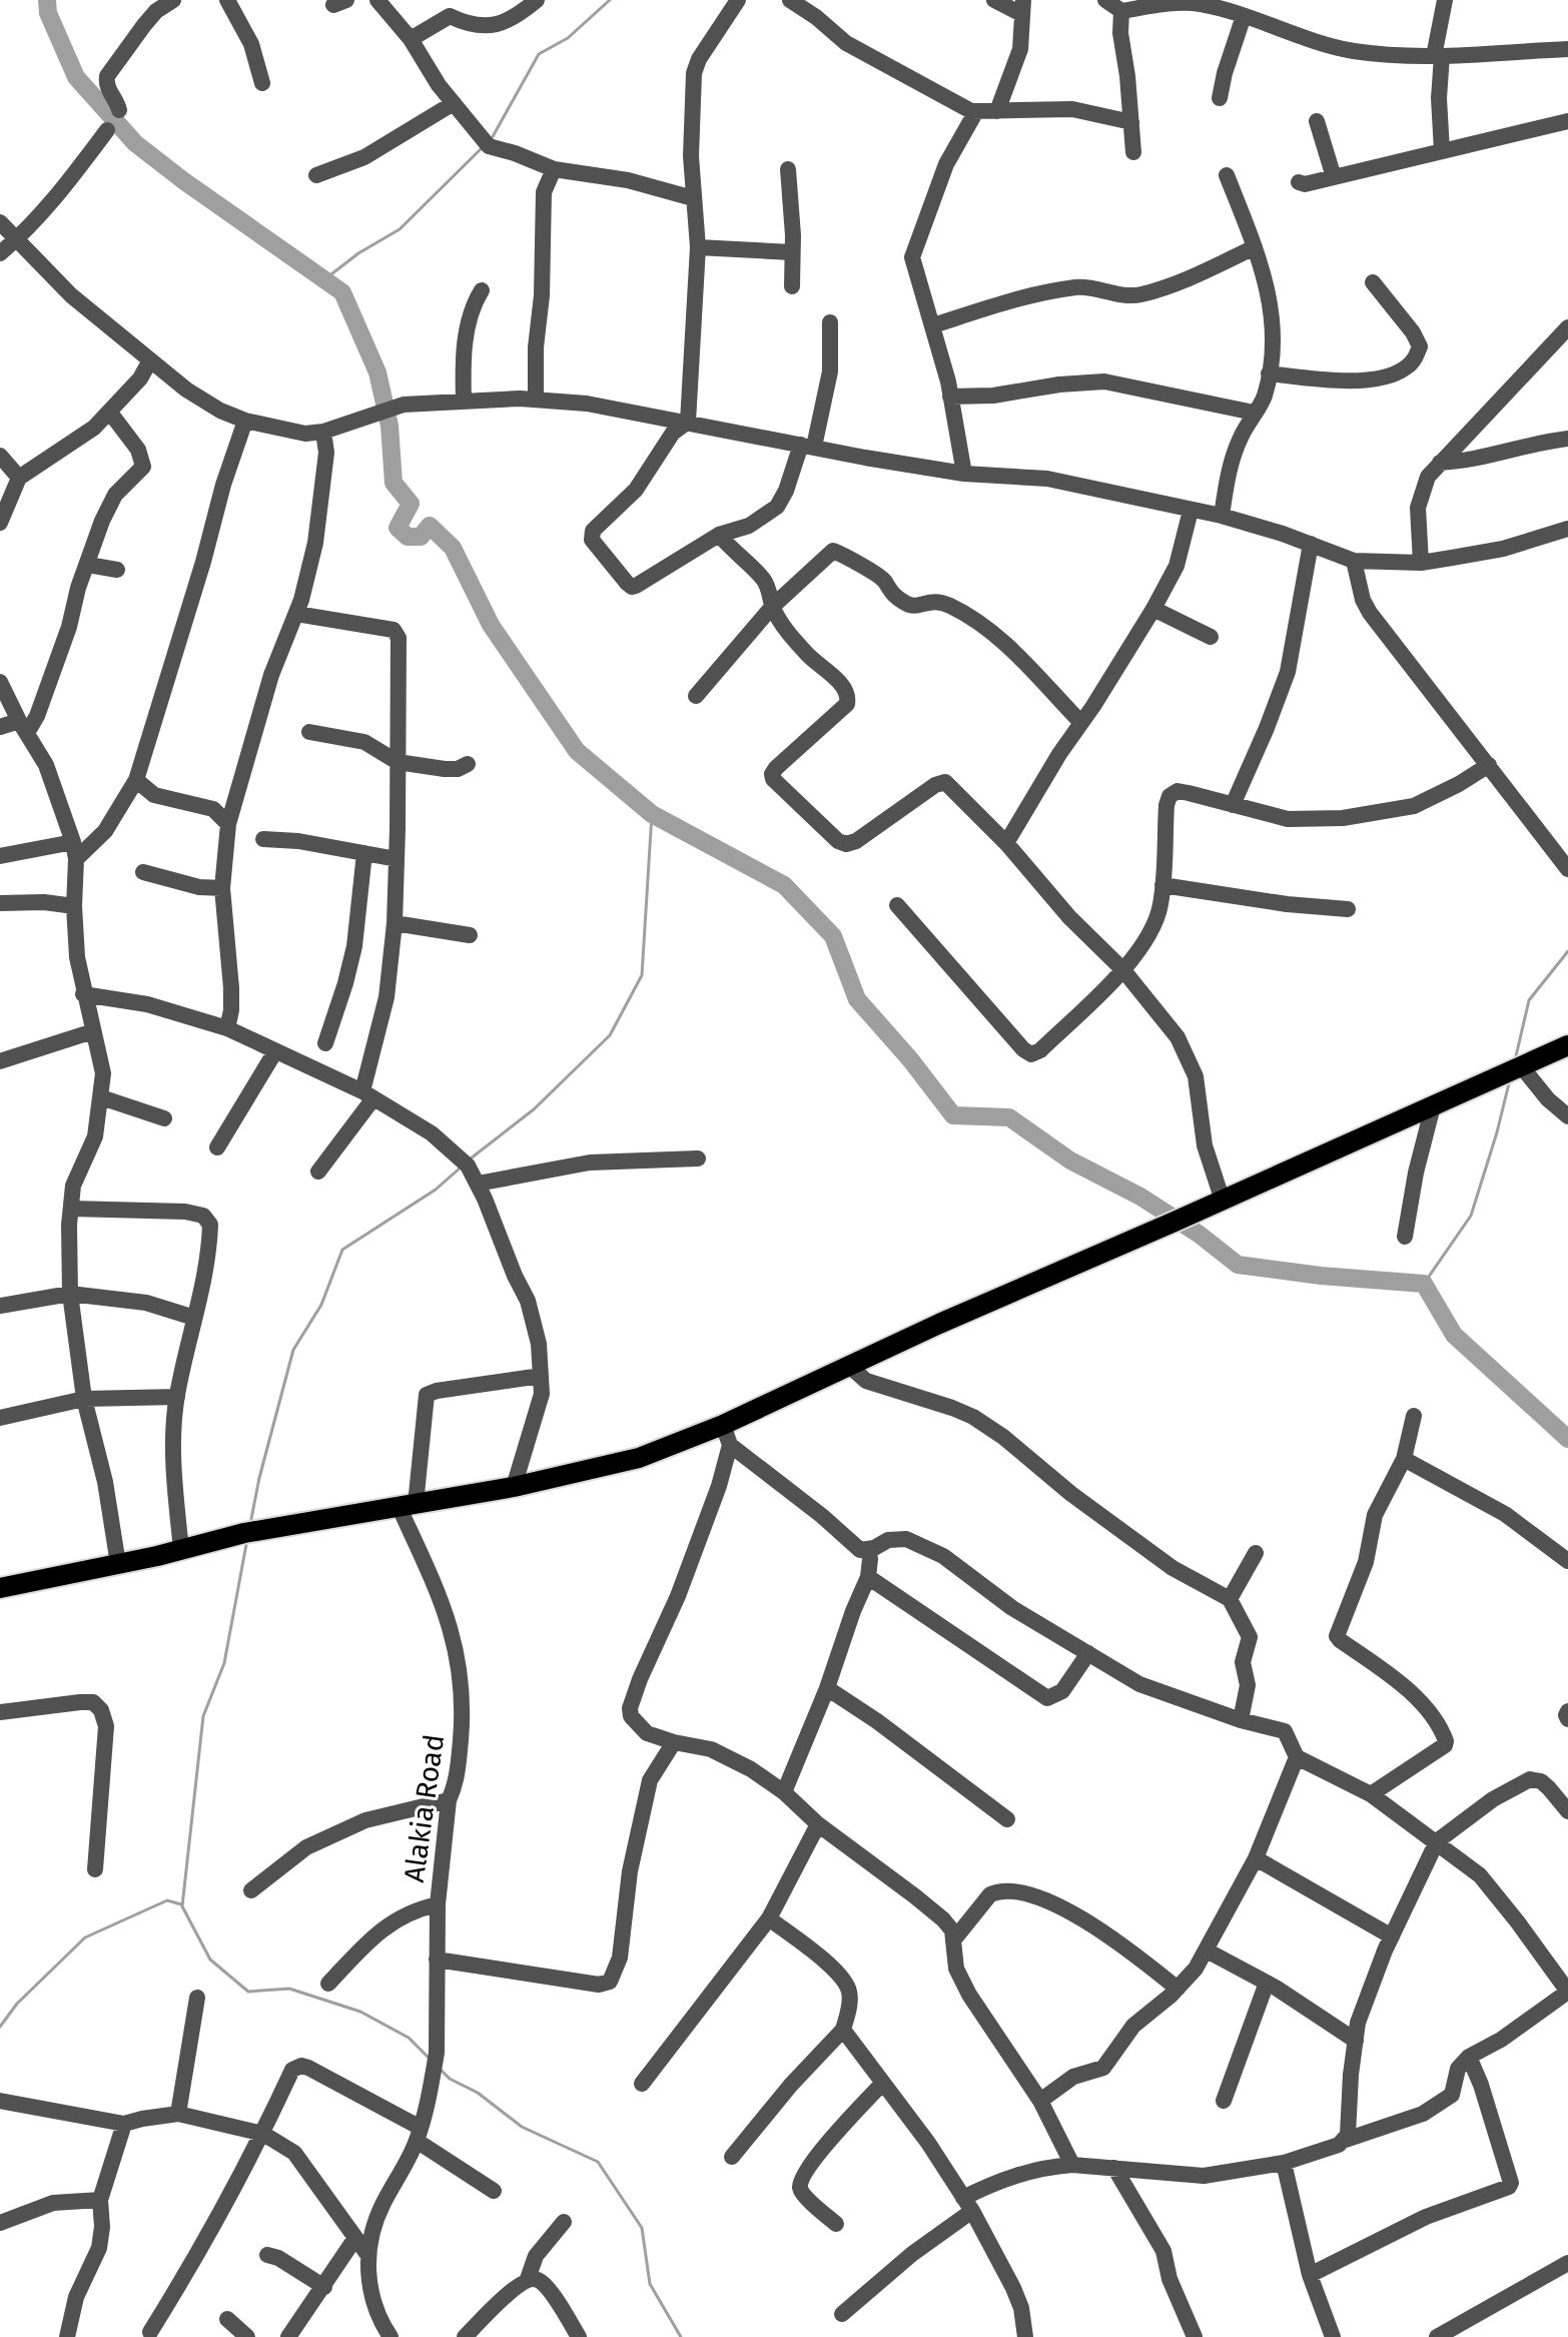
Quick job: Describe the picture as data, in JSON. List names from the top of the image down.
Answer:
{
  "streets": {
    "street": ["Alakia Road"]
  }
}
